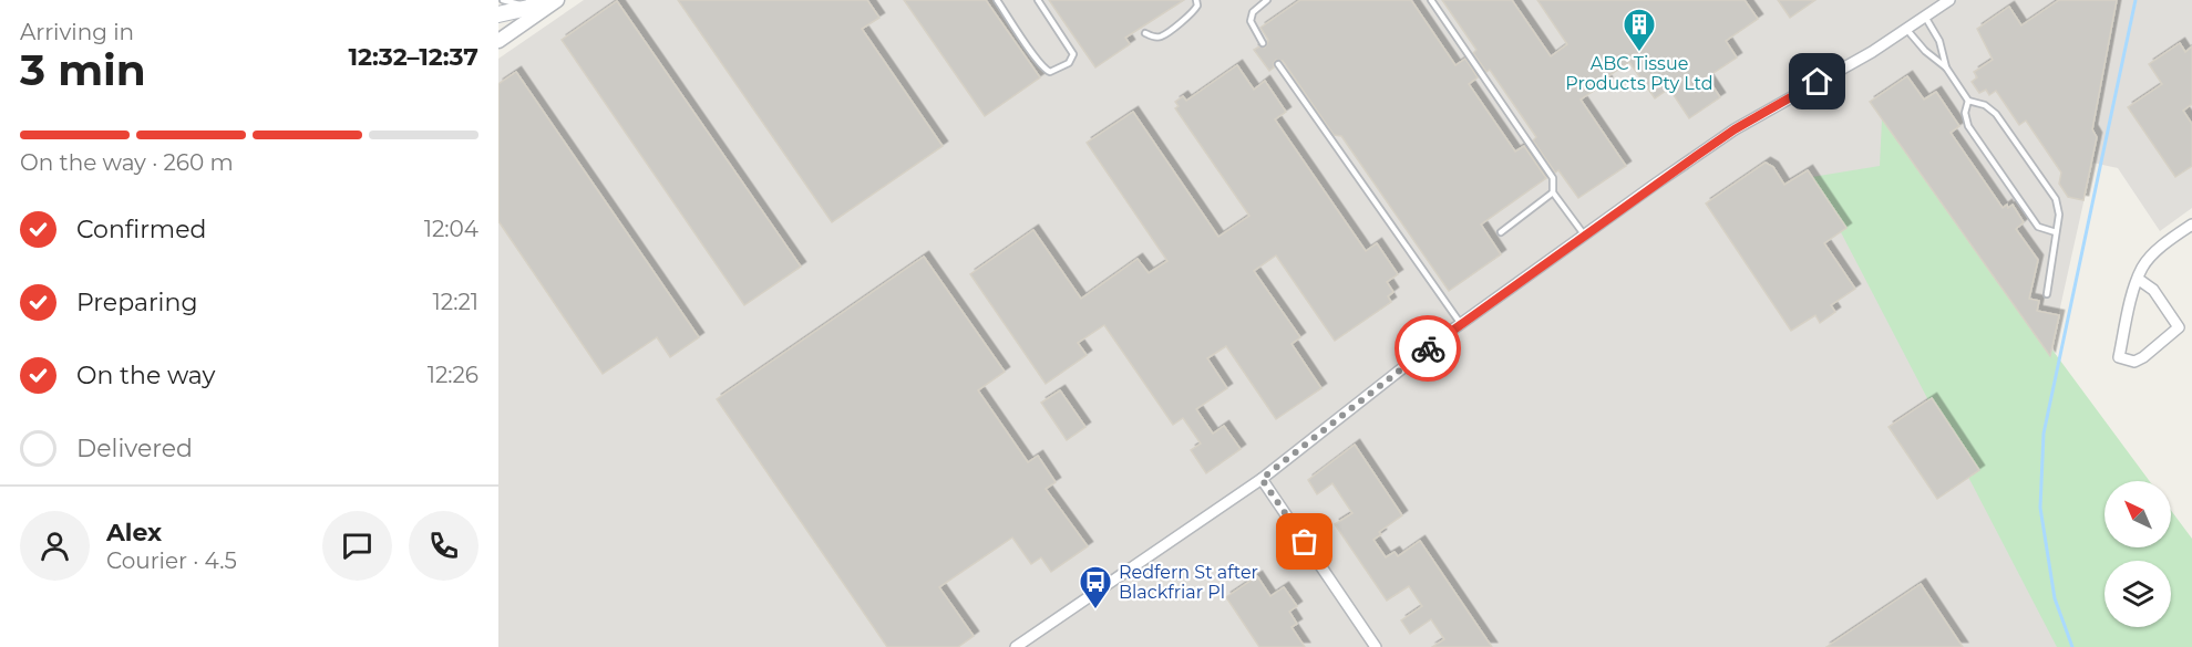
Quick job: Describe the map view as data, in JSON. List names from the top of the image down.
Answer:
{
  "places": {
    "building": ["ABC Tissue Products Pty Ltd"],
    "bus stop": ["Redfern St after Blackfriar Pl"]
  },
  "north": "top left",
  "page": {
    "heading": ["3 min", "Arriving in", "12:32–12:37"],
    "panel": ["Alex", "Courier · 4.5"],
    "bar": "On the way · 260 m",
    "list": [
      ["Confirmed", "12:04"],
      ["Preparing", "12:21"],
      ["On the way", "12:26"],
      "Delivered"
    ]
  }
}
